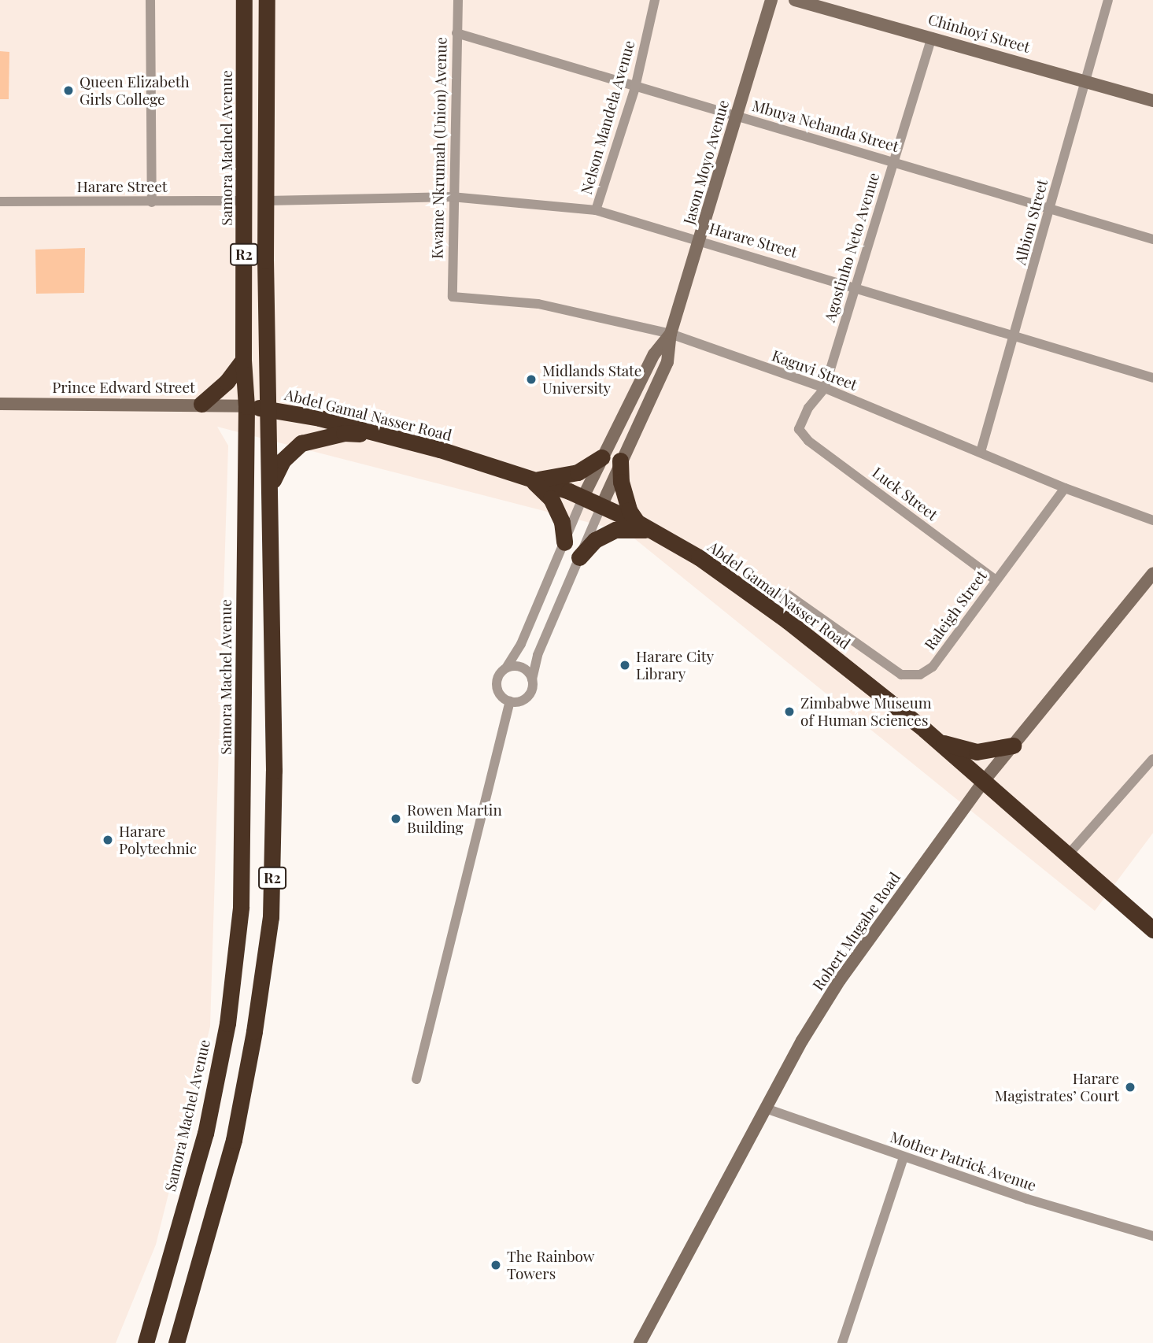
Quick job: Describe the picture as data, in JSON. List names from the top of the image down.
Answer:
{
  "streets": {
    "highway": ["Samora Machel Avenue", "R2", "Abdel Gamal Nasser Road"],
    "main road": [
      "Chinhoyi Street",
      "Jason Moyo Avenue",
      "Prince Edward Street",
      "Robert Mugabe Road"
    ],
    "street": [
      "Nelson Mandela Avenue",
      "Mbuya Nehanda Street",
      "Kwame Nkrumah (Union) Avenue",
      "Harare Street",
      "Albion Street",
      "Agostinho Neto Avenue",
      "Kaguvi Street",
      "Luck Street",
      "Raleigh Street",
      "Mother Patrick Avenue"
    ]
  },
  "crossings": [
    ["Chinhoyi Street", "Albion Street"],
    ["Chinhoyi Street", "Agostinho Neto Avenue"],
    ["Nelson Mandela Avenue", "Mbuya Nehanda Street"],
    ["Nelson Mandela Avenue", "Harare Street"],
    ["Mbuya Nehanda Street", "Kwame Nkrumah (Union) Avenue"],
    ["Mbuya Nehanda Street", "Jason Moyo Avenue"],
    ["Mbuya Nehanda Street", "Albion Street"],
    ["Mbuya Nehanda Street", "Agostinho Neto Avenue"],
    ["Samora Machel Avenue", "Harare Street"],
    ["Samora Machel Avenue", "Prince Edward Street"],
    ["Samora Machel Avenue", "Abdel Gamal Nasser Road"],
    ["Kwame Nkrumah (Union) Avenue", "Harare Street"],
    ["Kwame Nkrumah (Union) Avenue", "Kaguvi Street"],
    ["Jason Moyo Avenue", "Harare Street"],
    ["Jason Moyo Avenue", "Kaguvi Street"],
    ["Jason Moyo Avenue", "Abdel Gamal Nasser Road"],
    ["Harare Street", "Albion Street"],
    ["Harare Street", "Agostinho Neto Avenue"],
    ["Harare Street", "R2"],
    ["Albion Street", "Kaguvi Street"],
    ["Agostinho Neto Avenue", "Kaguvi Street"],
    ["Agostinho Neto Avenue", "Luck Street"],
    ["R2", "Abdel Gamal Nasser Road"],
    ["Kaguvi Street", "Raleigh Street"],
    ["Prince Edward Street", "Abdel Gamal Nasser Road"],
    ["Abdel Gamal Nasser Road", "Raleigh Street"],
    ["Abdel Gamal Nasser Road", "Robert Mugabe Road"],
    ["Luck Street", "Raleigh Street"],
    ["Robert Mugabe Road", "Mother Patrick Avenue"]
  ],
  "places": [
    "Queen Elizabeth Girls College",
    "Midlands State University",
    "Harare City Library",
    "Zimbabwe Museum of Human Sciences",
    "Rowen Martin Building",
    "Harare Polytechnic",
    "Harare Magistrates’ Court",
    "The Rainbow Towers"
  ]
}
